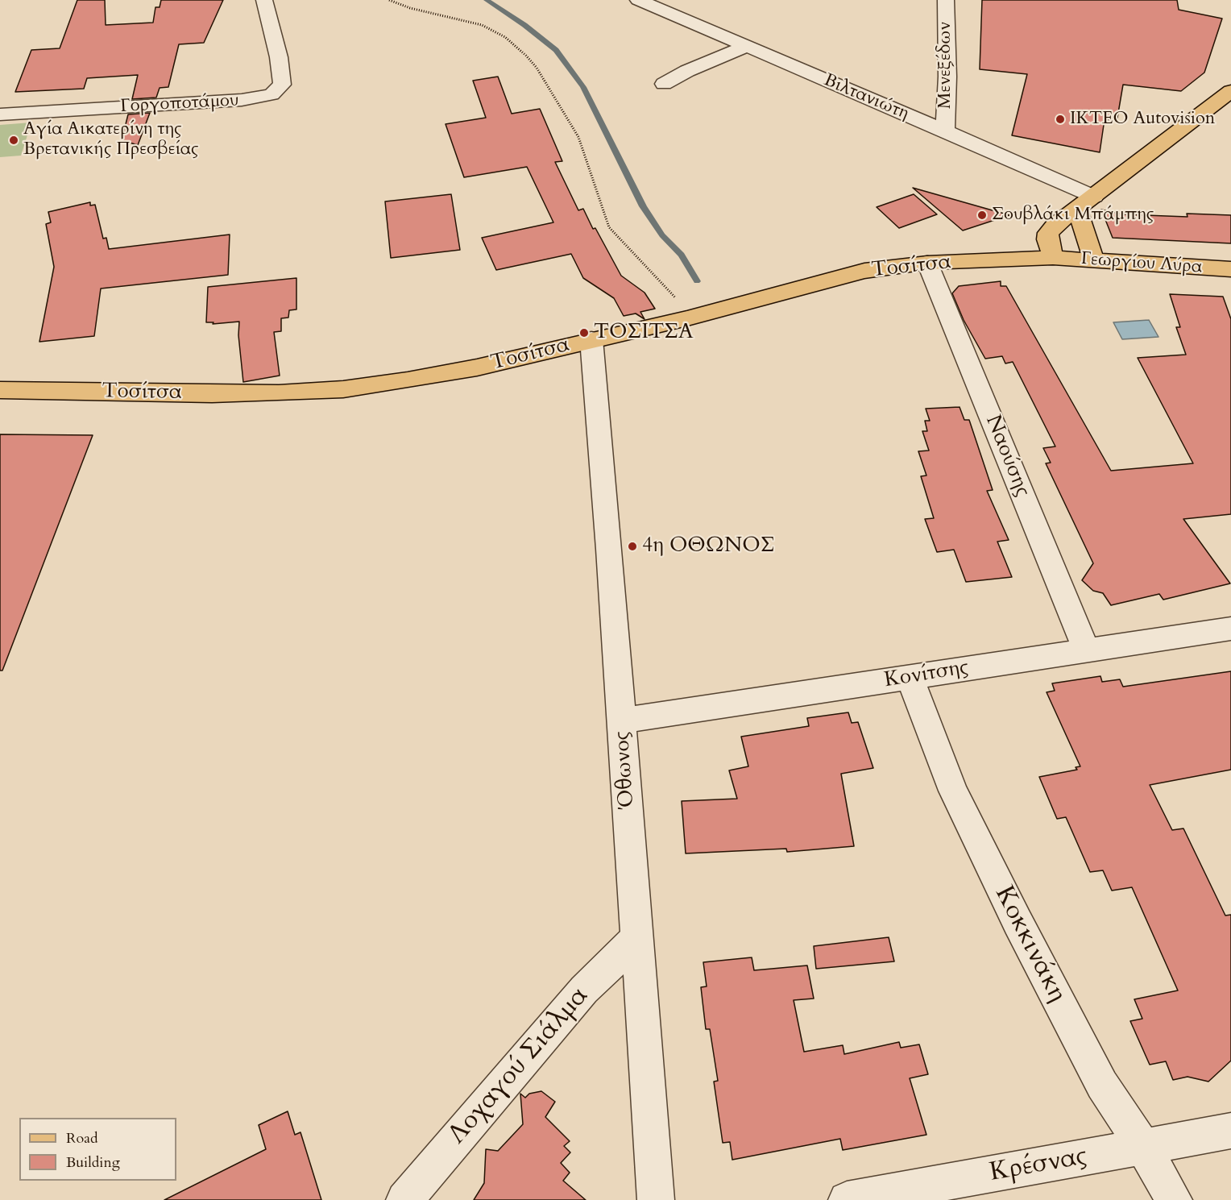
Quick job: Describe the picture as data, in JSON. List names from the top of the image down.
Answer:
{
  "streets": {
    "main road": ["Γεωργίου Λύρα", "Τοσίτσα"],
    "street": [
      "Μενεξέδων",
      "Βιλτανιώτη",
      "Γοργοποτάμου",
      "Ναούσης",
      "Κονίτσης",
      "Όθωνος",
      "Κοκκινάκη",
      "Λοχαγού Σιάλμα",
      "Κρέσνας"
    ]
  },
  "crossings": [
    ["Μενεξέδων", "Βιλτανιώτη"],
    ["Γεωργίου Λύρα", "Τοσίτσα"],
    ["Τοσίτσα", "Ναούσης"],
    ["Τοσίτσα", "Όθωνος"],
    ["Ναούσης", "Κονίτσης"],
    ["Κονίτσης", "Όθωνος"],
    ["Κονίτσης", "Κοκκινάκη"],
    ["Όθωνος", "Λοχαγού Σιάλμα"],
    ["Κοκκινάκη", "Κρέσνας"]
  ],
  "places": [
    "ΙΚΤΕΟ Autovision",
    "Αγία Αικατερίνη της Βρετανικής Πρεσβείας",
    "Σουβλάκι Μπάμπης",
    "ΤΟΣΙΤΣΑ",
    "4η ΟΘΩΝΟΣ"
  ],
  "legend": ["Road", "Building"]
}
